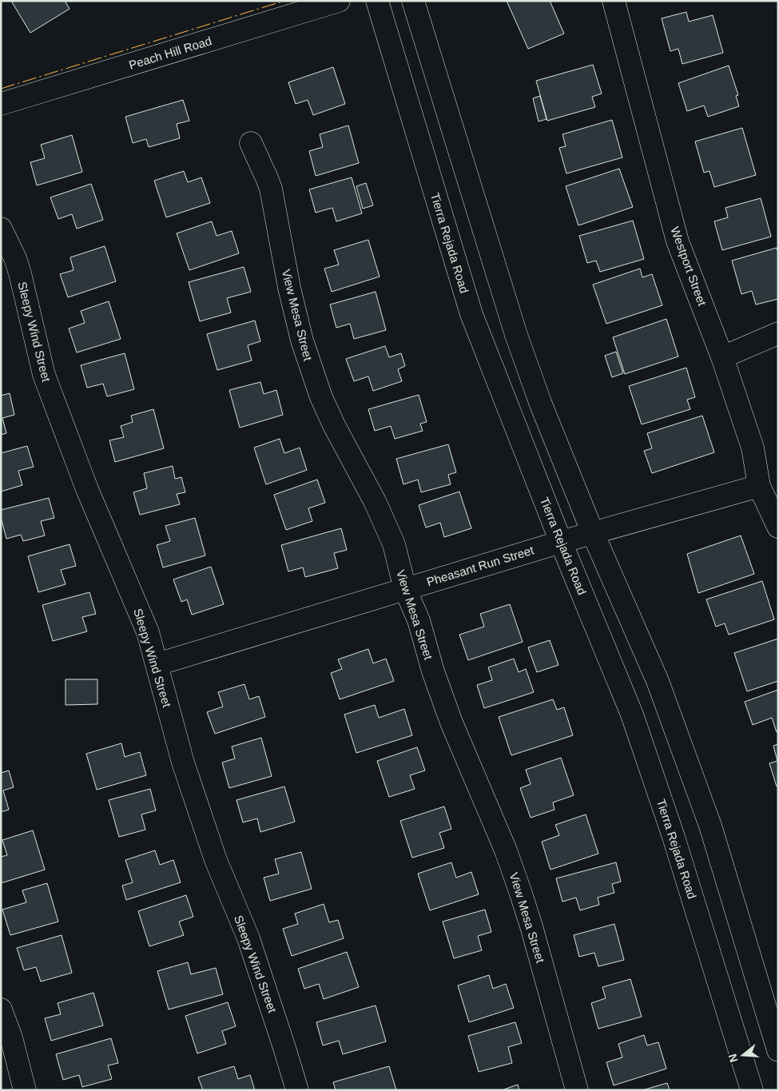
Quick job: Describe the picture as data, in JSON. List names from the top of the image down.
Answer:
{
  "streets": {
    "street": [
      "Peach Hill Road",
      "Tierra Rejada Road",
      "Westport Street",
      "View Mesa Street",
      "Sleepy Wind Street",
      "Pheasant Run Street"
    ]
  },
  "crossings": [
    ["Tierra Rejada Road", "Pheasant Run Street"],
    ["Westport Street", "Pheasant Run Street"],
    ["View Mesa Street", "Pheasant Run Street"],
    ["Sleepy Wind Street", "Pheasant Run Street"]
  ],
  "north": "left"
}
